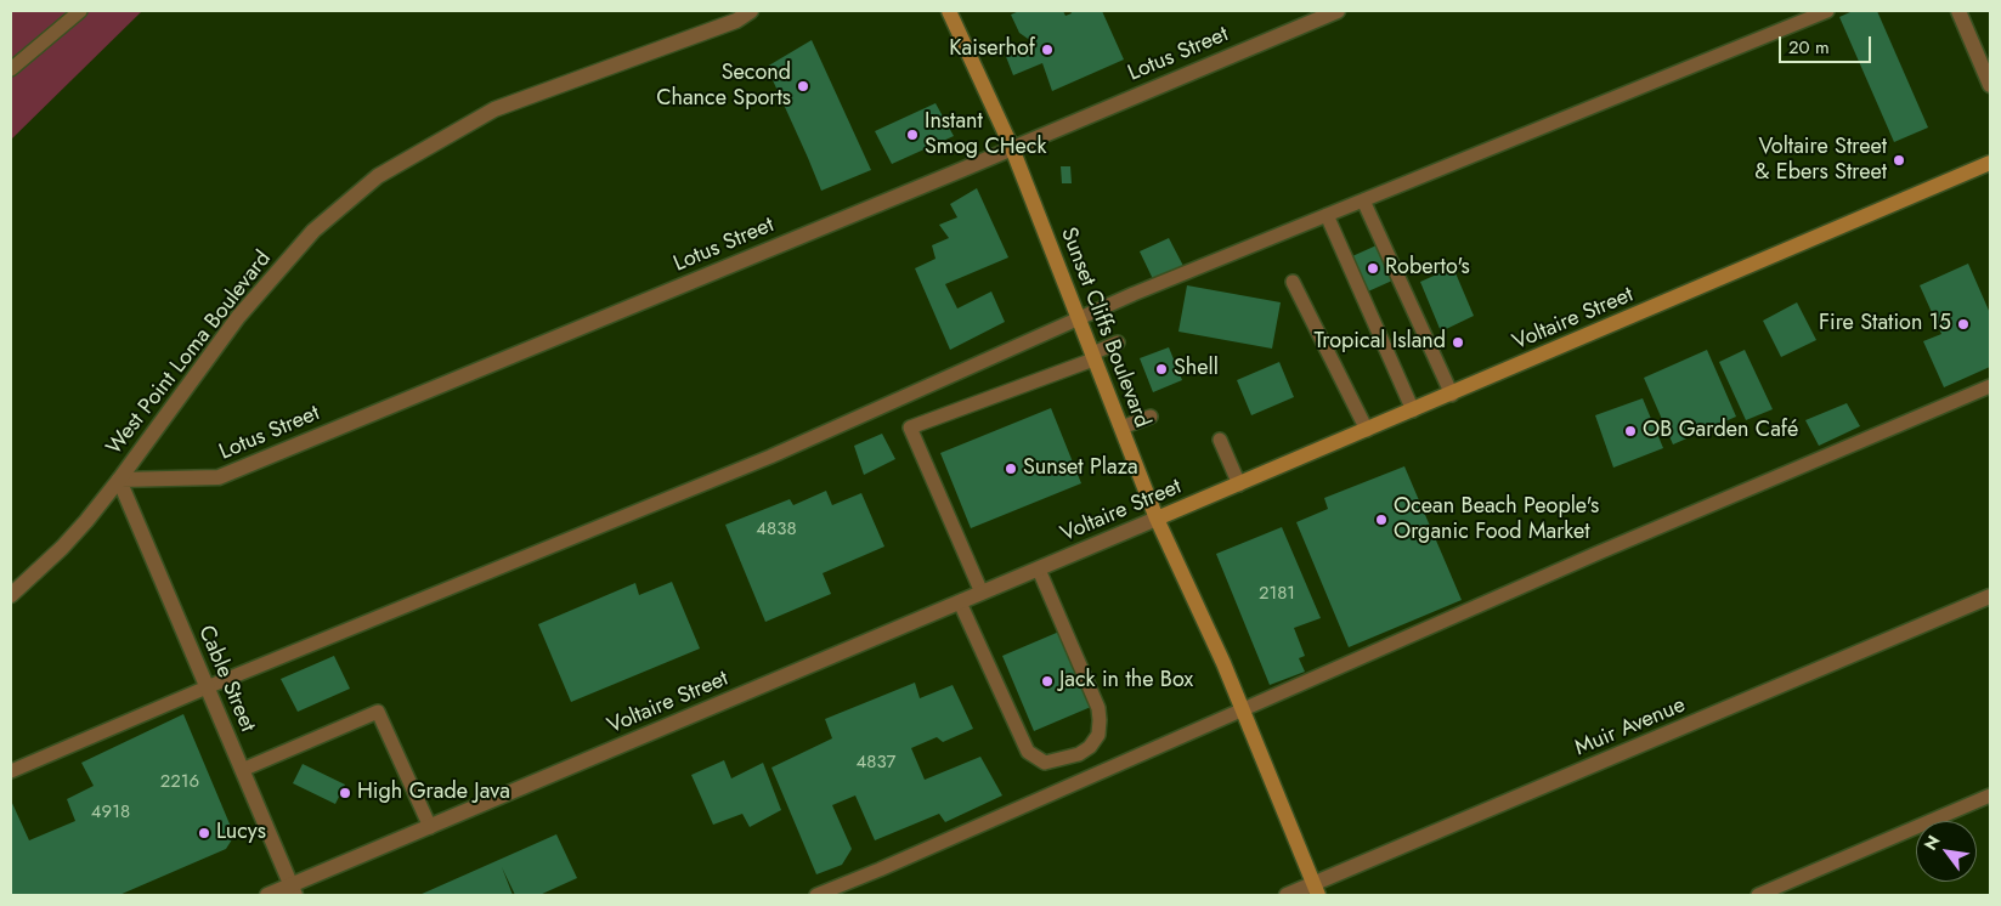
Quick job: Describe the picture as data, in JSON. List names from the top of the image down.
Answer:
{
  "streets": {
    "main road": ["Voltaire Street", "Sunset Cliffs Boulevard"],
    "street": [
      "Lotus Street",
      "West Point Loma Boulevard",
      "Cable Street",
      "Muir Avenue"
    ]
  },
  "crossings": [
    ["Lotus Street", "Sunset Cliffs Boulevard"],
    ["Lotus Street", "West Point Loma Boulevard"],
    ["Lotus Street", "Cable Street"],
    ["Voltaire Street", "Sunset Cliffs Boulevard"],
    ["Voltaire Street", "Cable Street"],
    ["Sunset Cliffs Boulevard", "Muir Avenue"],
    ["West Point Loma Boulevard", "Cable Street"]
  ],
  "places": [
    "Kaiserhof",
    "Second Chance Sports",
    "Instant Smog CHeck",
    "Voltaire Street & Ebers Street",
    "Roberto's",
    "Fire Station 15",
    "Tropical Island",
    "Shell",
    "OB Garden Café",
    "Sunset Plaza",
    "Ocean Beach People's Organic Food Market",
    "Jack in the Box",
    "High Grade Java",
    "Lucys"
  ],
  "house_numbers": [
    "4838",
    "2181",
    "4837",
    "2216",
    "4918"
  ],
  "scale_bar": "20 m",
  "north": "top left"
}
